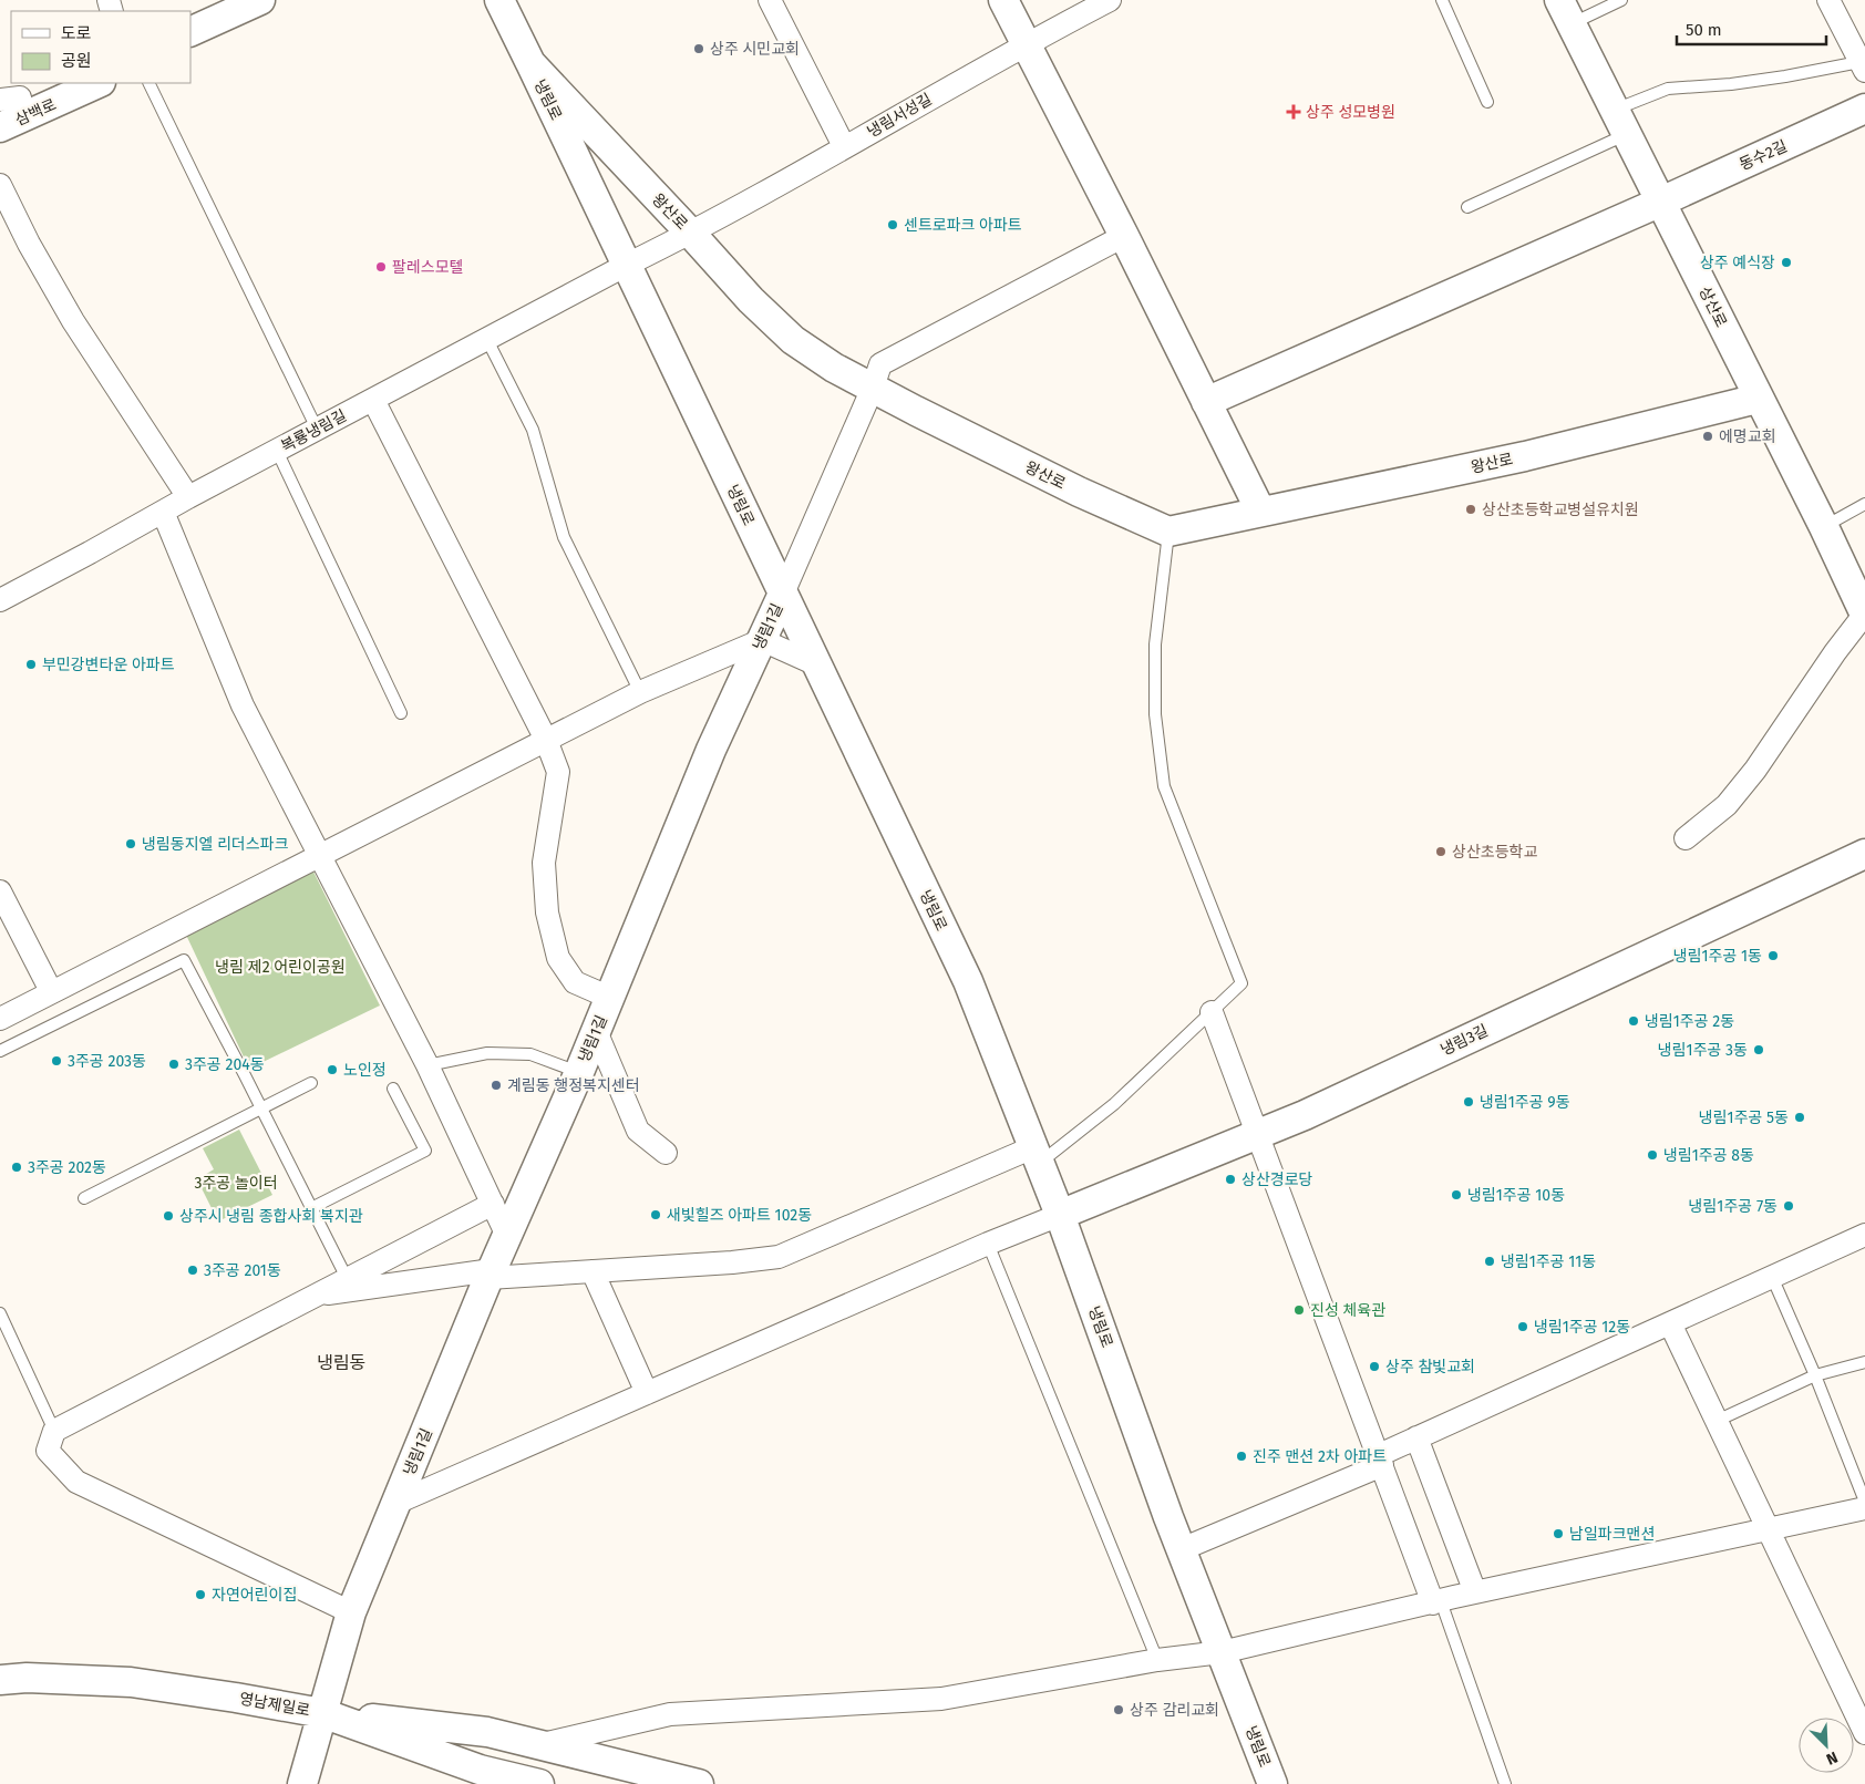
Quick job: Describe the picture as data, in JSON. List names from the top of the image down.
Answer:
{
  "streets": {
    "street": [
      "냉림로",
      "삼백로",
      "냉림서성길",
      "동수2길",
      "왕산로",
      "상산로",
      "복룡냉림길",
      "냉림1길",
      "냉림3길",
      "영남제일로"
    ]
  },
  "crossings": [
    ["냉림로", "냉림서성길"],
    ["냉림로", "왕산로"],
    ["냉림로", "복룡냉림길"],
    ["냉림로", "냉림1길"],
    ["냉림로", "냉림3길"],
    ["냉림서성길", "왕산로"],
    ["냉림서성길", "복룡냉림길"],
    ["동수2길", "상산로"],
    ["왕산로", "상산로"],
    ["왕산로", "냉림1길"],
    ["냉림1길", "영남제일로"]
  ],
  "districts": ["냉림동"],
  "parks": ["냉림 제2 어린이공원", "3주공 놀이터"],
  "places": {
    "other": [
      "상주 시민교회",
      "센트로파크 아파트",
      "상주 예식장",
      "팔레스모텔",
      "에명교회",
      "상산초등학교병설유치원",
      "부민강변타운 아파트",
      "냉림동지엘 리더스파크",
      "상산초등학교",
      "냉림1주공 1동",
      "냉림1주공 2동",
      "냉림1주공 3동",
      "3주공 203동",
      "3주공 204동",
      "노인정",
      "계림동 행정복지센터",
      "냉림1주공 9동",
      "냉림1주공 5동",
      "냉림1주공 8동",
      "3주공 202동",
      "상산경로당",
      "냉림1주공 10동",
      "냉림1주공 7동",
      "새빛힐즈 아파트 102동",
      "상주시 냉림 종합사회 복지관",
      "냉림1주공 11동",
      "3주공 201동",
      "진성 체육관",
      "냉림1주공 12동",
      "상주 참빛교회",
      "진주 맨션 2차 아파트",
      "남일파크맨션",
      "자연어린이집",
      "상주 감리교회"
    ],
    "health": ["상주 성모병원"]
  },
  "legend": ["도로", "공원"],
  "scale_bar": "50 m",
  "north": "bottom right"
}
